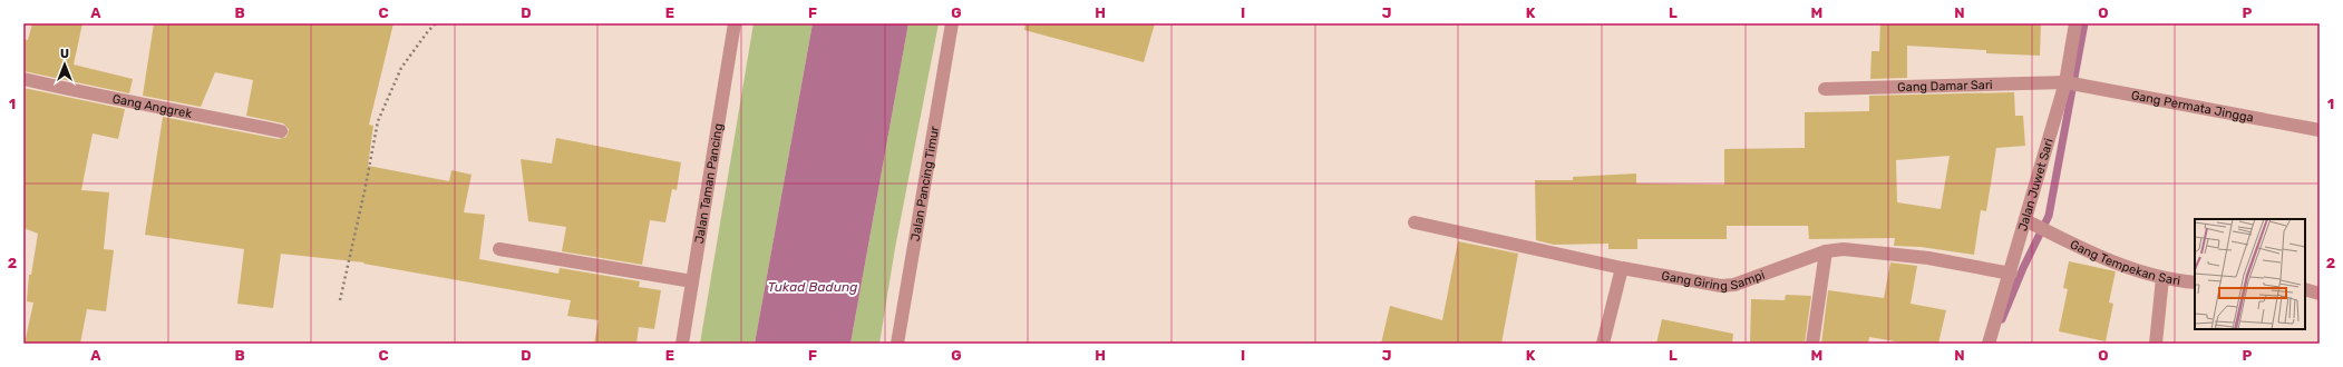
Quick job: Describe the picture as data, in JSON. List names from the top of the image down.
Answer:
{
  "streets": {
    "street": [
      "Gang Damar Sari",
      "Gang Anggrek",
      "Gang Permata Jingga",
      "Jalan Taman Pancing",
      "Jalan Pancing Timur",
      "Jalan Juwet Sari",
      "Gang Tempekan Sari",
      "Gang Giring Sampi"
    ]
  },
  "crossings": [
    ["Gang Damar Sari", "Gang Permata Jingga"],
    ["Gang Damar Sari", "Jalan Juwet Sari"],
    ["Gang Permata Jingga", "Jalan Juwet Sari"],
    ["Jalan Juwet Sari", "Gang Tempekan Sari"],
    ["Jalan Juwet Sari", "Gang Giring Sampi"]
  ],
  "water": ["Tukad Badung"],
  "north": "top",
  "grid": {
    "columns": [
      "A",
      "B",
      "C",
      "D",
      "E",
      "F",
      "G",
      "H",
      "I",
      "J",
      "K",
      "L",
      "M",
      "N",
      "O",
      "P"
    ],
    "rows": ["1", "2"]
  }
}
